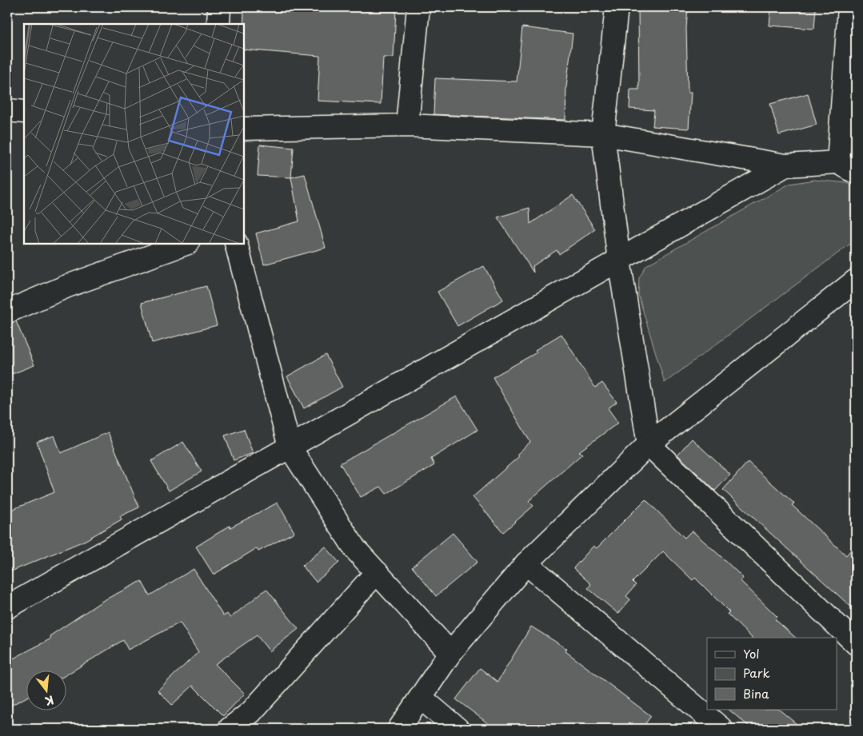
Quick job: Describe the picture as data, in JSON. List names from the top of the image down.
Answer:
{
  "legend": ["Yol", "Park", "Bina"],
  "north": "bottom"
}
